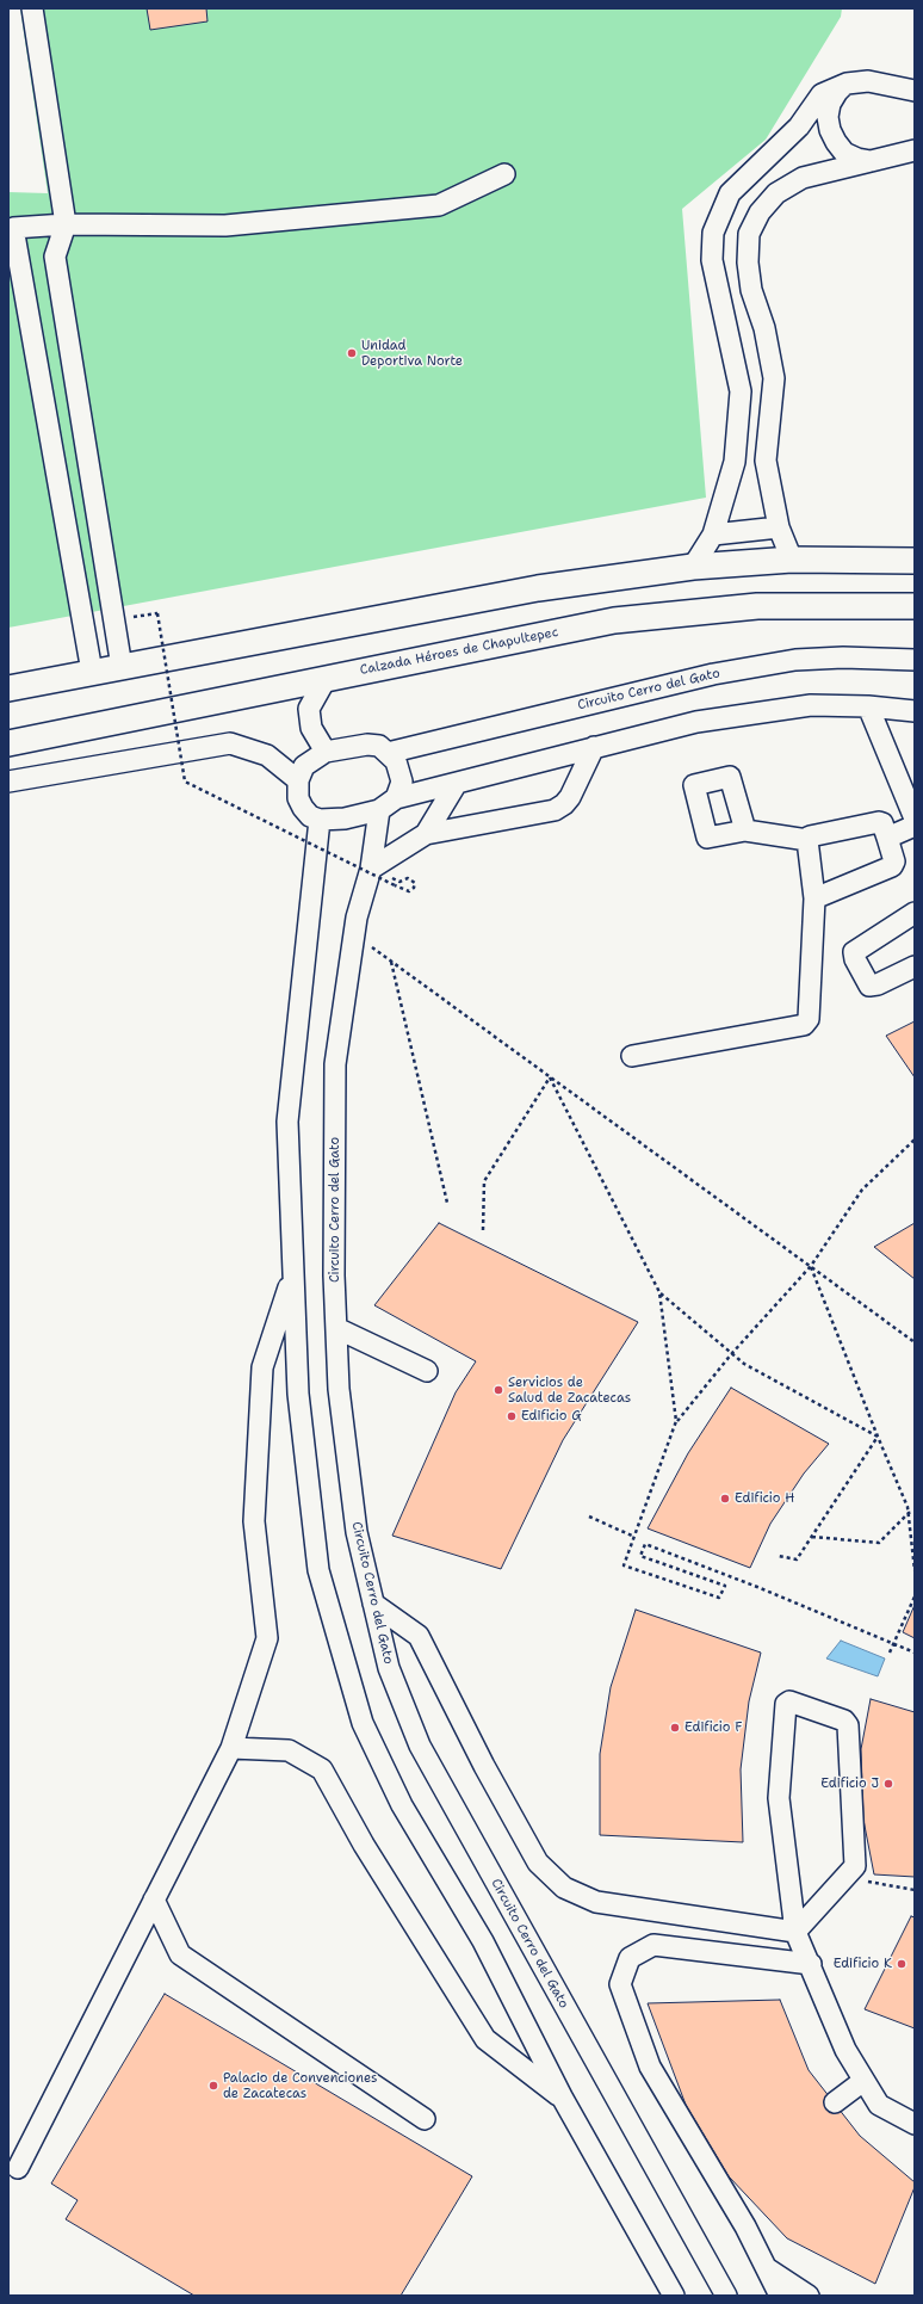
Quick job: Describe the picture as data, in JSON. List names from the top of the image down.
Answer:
{
  "streets": {
    "main road": ["Calzada Héroes de Chapultepec"],
    "street": ["Circuito Cerro del Gato"]
  },
  "places": [
    "Unidad Deportiva Norte",
    "Servicios de Salud de Zacatecas",
    "Edificio G",
    "Edificio H",
    "Edificio F",
    "Edificio J",
    "Edificio K",
    "Palacio de Convenciones de Zacatecas"
  ]
}
